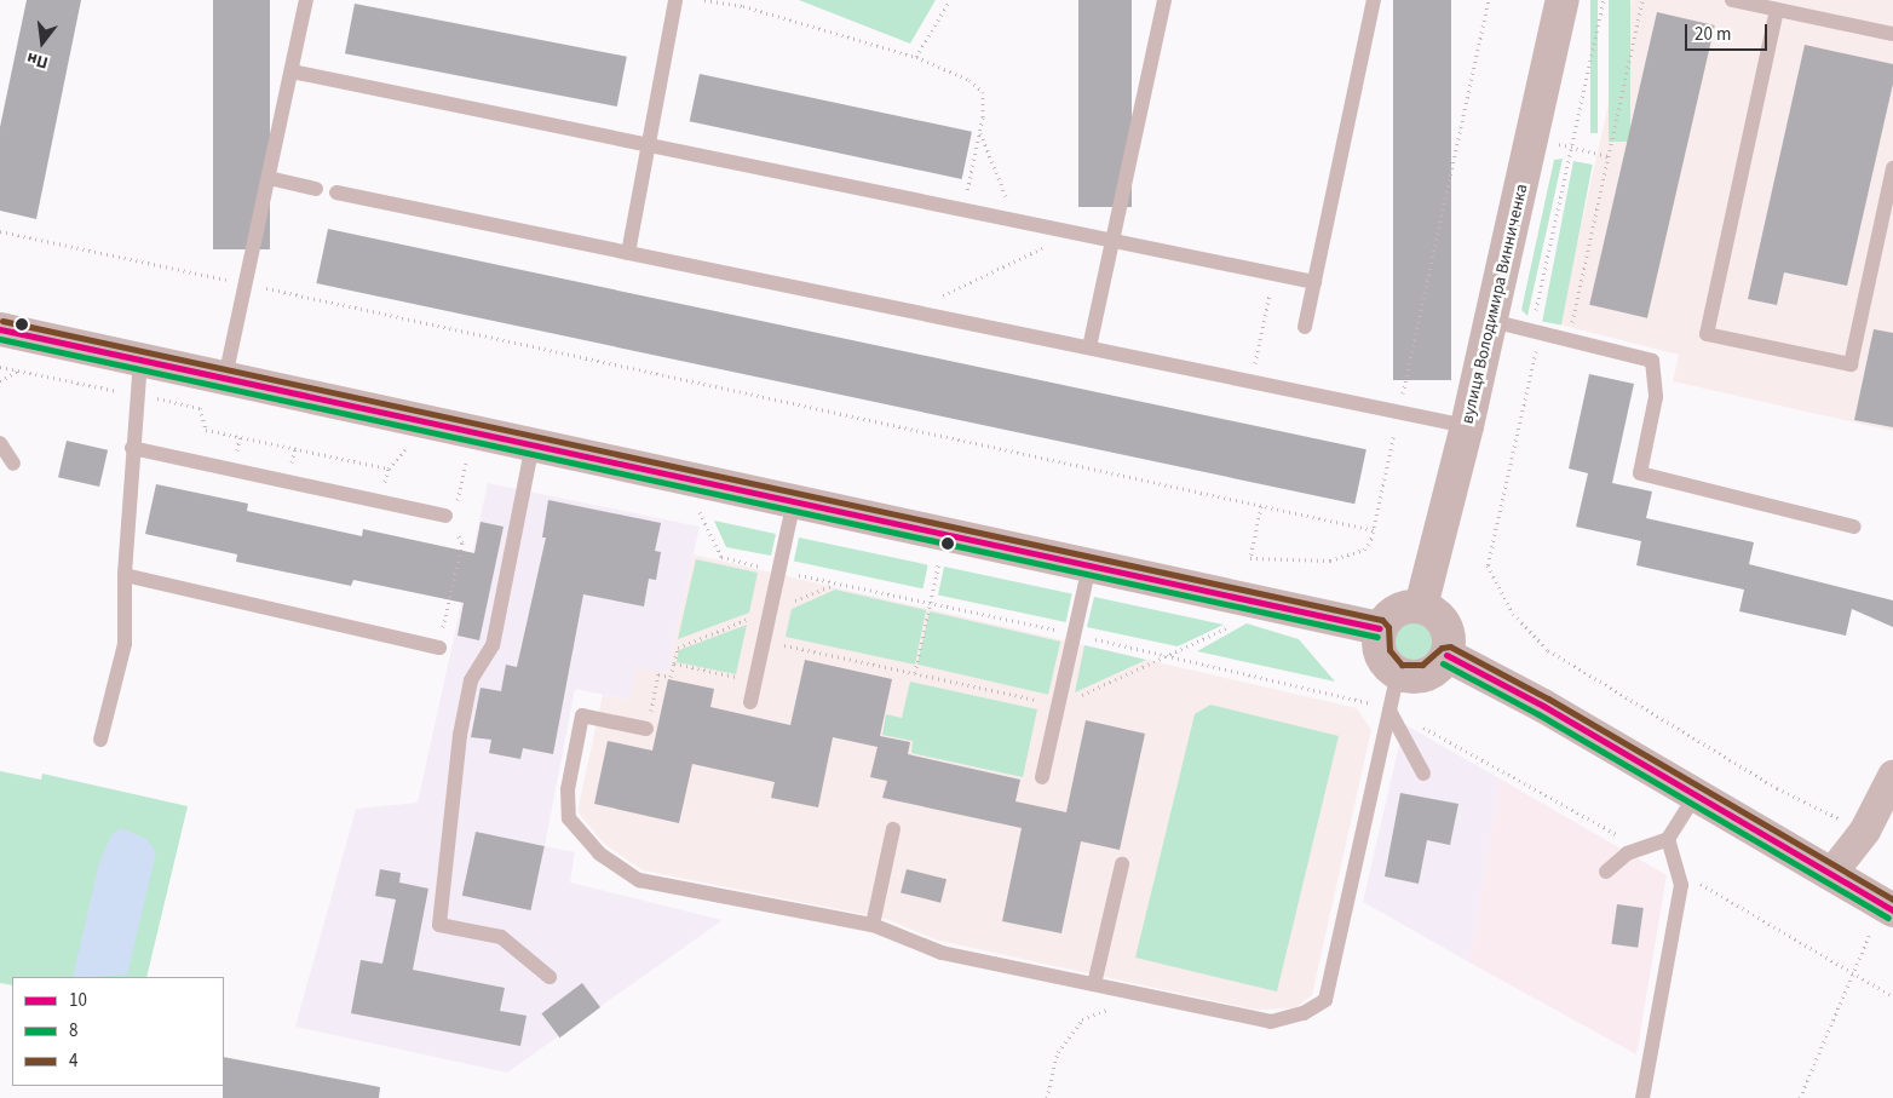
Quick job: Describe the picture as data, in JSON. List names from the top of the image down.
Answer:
{
  "streets": {
    "street": ["вулиця Володимира Винниченка"]
  },
  "lines": ["transit line 4", "transit line 10", "transit line 8"],
  "legend": ["10", "8", "4"],
  "scale_bar": "20 m",
  "north": "bottom"
}
